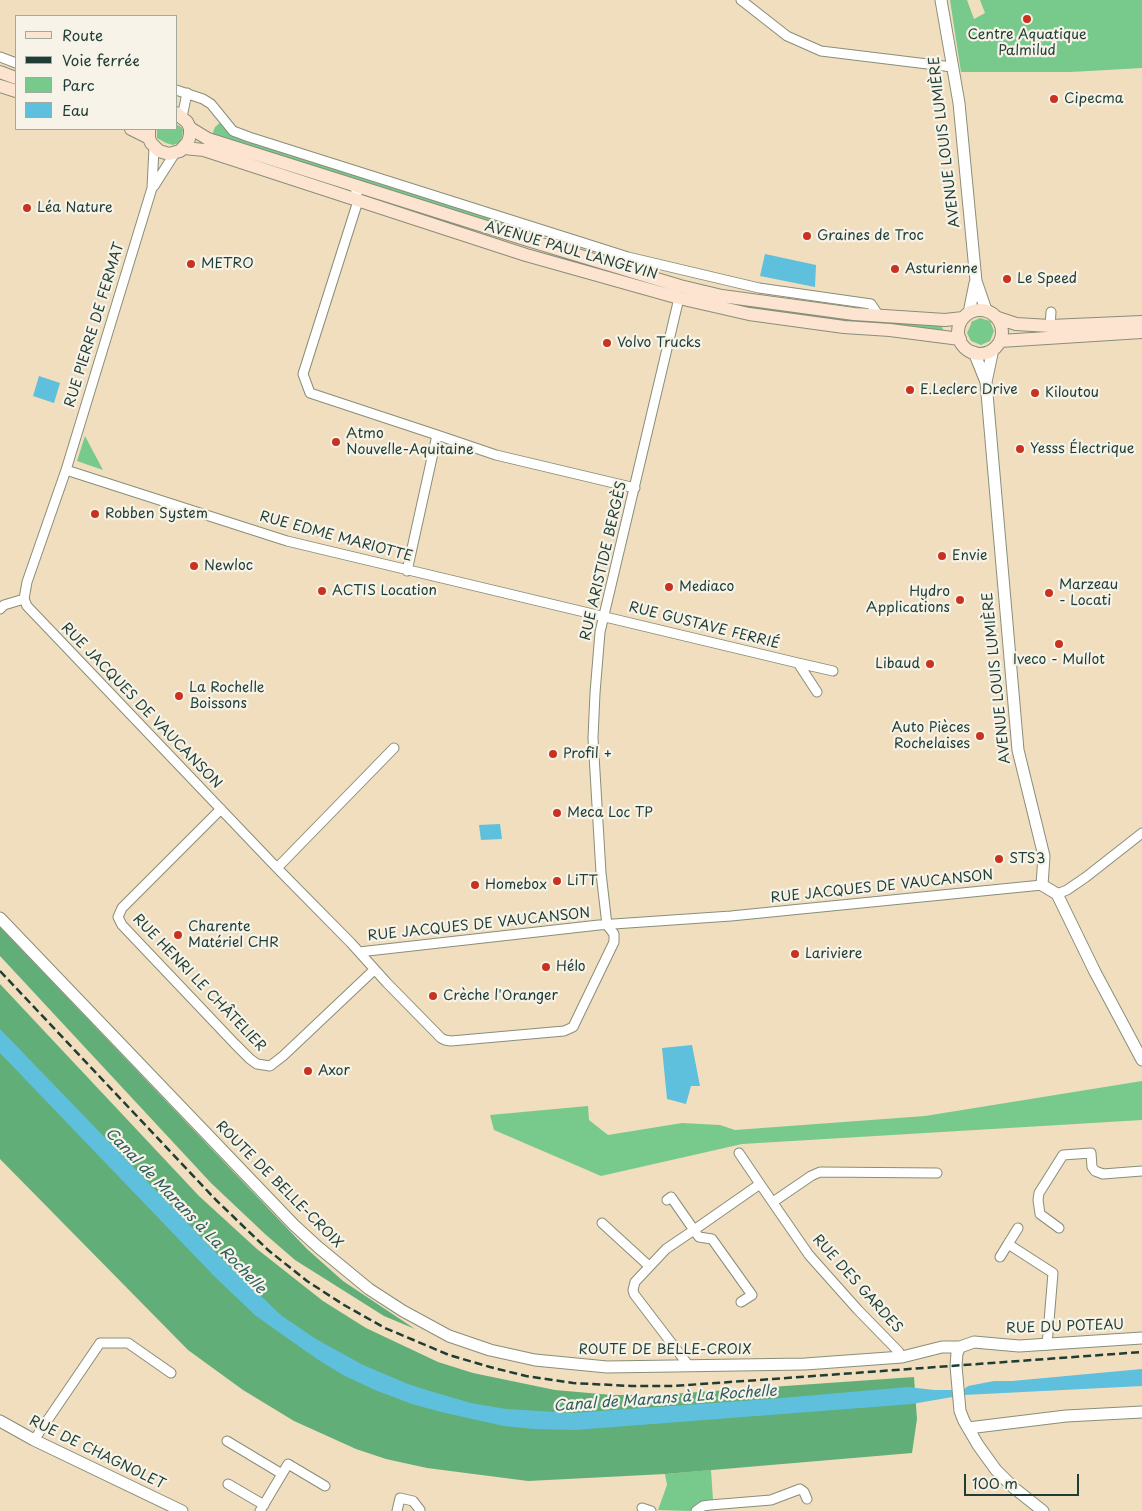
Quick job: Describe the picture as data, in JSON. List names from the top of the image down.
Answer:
{
  "streets": {
    "main road": ["AVENUE PAUL LANGEVIN"],
    "street": [
      "AVENUE LOUIS LUMIÈRE",
      "RUE PIERRE DE FERMAT",
      "RUE EDME MARIOTTE",
      "RUE ARISTIDE BERGÈS",
      "RUE GUSTAVE FERRIÉ",
      "RUE JACQUES DE VAUCANSON",
      "RUE HENRI LE CHÂTELIER",
      "ROUTE DE BELLE-CROIX",
      "RUE DES GARDES",
      "RUE DU POTEAU",
      "RUE DE CHAGNOLET"
    ]
  },
  "crossings": [
    ["AVENUE LOUIS LUMIÈRE", "AVENUE PAUL LANGEVIN"],
    ["AVENUE LOUIS LUMIÈRE", "RUE JACQUES DE VAUCANSON"],
    ["AVENUE PAUL LANGEVIN", "RUE PIERRE DE FERMAT"],
    ["AVENUE PAUL LANGEVIN", "RUE ARISTIDE BERGÈS"],
    ["RUE PIERRE DE FERMAT", "RUE EDME MARIOTTE"],
    ["RUE EDME MARIOTTE", "RUE ARISTIDE BERGÈS"],
    ["RUE EDME MARIOTTE", "RUE GUSTAVE FERRIÉ"],
    ["RUE ARISTIDE BERGÈS", "RUE GUSTAVE FERRIÉ"],
    ["RUE ARISTIDE BERGÈS", "RUE JACQUES DE VAUCANSON"],
    ["RUE ARISTIDE BERGÈS", "RUE HENRI LE CHÂTELIER"],
    ["RUE JACQUES DE VAUCANSON", "RUE HENRI LE CHÂTELIER"],
    ["ROUTE DE BELLE-CROIX", "RUE DES GARDES"],
    ["ROUTE DE BELLE-CROIX", "RUE DU POTEAU"]
  ],
  "water": ["Canal de Marans à La Rochelle"],
  "places": [
    "Centre Aquatique Palmilud",
    "Cipecma",
    "Léa Nature",
    "Graines de Troc",
    "METRO",
    "Asturienne",
    "Le Speed",
    "Volvo Trucks",
    "E.Leclerc Drive",
    "Kiloutou",
    "Atmo Nouvelle-Aquitaine",
    "Yesss Électrique",
    "Robben System",
    "Envie",
    "Newloc",
    "Mediaco",
    "ACTIS Location",
    "Marzeau - Locati",
    "Hydro Applications",
    "Iveco - Mullot",
    "Libaud",
    "La Rochelle Boissons",
    "Auto Pièces Rochelaises",
    "Profil +",
    "Meca Loc TP",
    "STS3",
    "LiTT",
    "Homebox",
    "Charente Matériel CHR",
    "Lariviere",
    "Hélo",
    "Crèche l'Oranger",
    "Axor"
  ],
  "legend": [
    "Route",
    "Voie ferrée",
    "Parc",
    "Eau"
  ],
  "scale_bar": "100 m"
}
